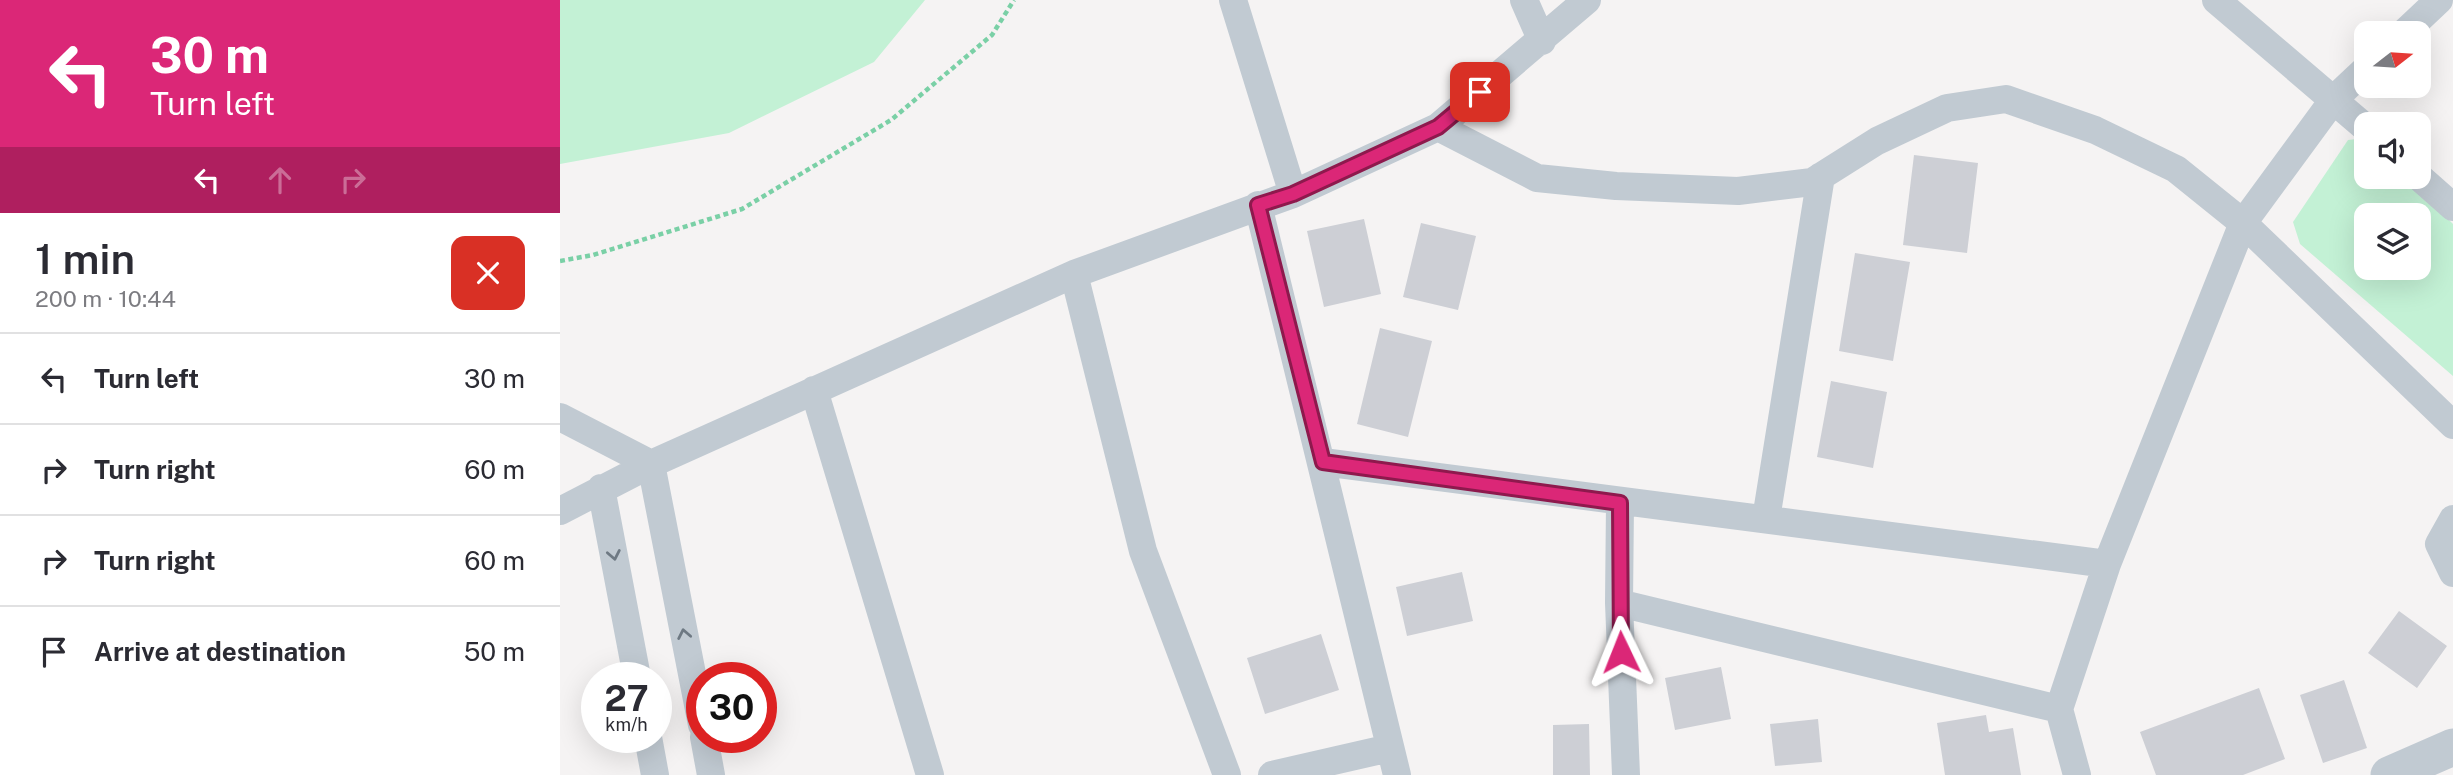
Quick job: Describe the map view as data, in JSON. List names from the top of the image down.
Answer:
{
  "north": "right",
  "page": {
    "turn": ["30 m", "Turn left"],
    "heading": ["1 min", "200 m · 10:44"],
    "list": [
      {
        "name": "Turn left",
        "value": "30 m"
      },
      {
        "name": "Turn right",
        "value": "60 m"
      },
      {
        "name": "Turn right",
        "value": "60 m"
      },
      {
        "name": "Arrive at destination",
        "value": "50 m"
      }
    ],
    "speed": "27 km/h",
    "limit": "30"
  }
}
